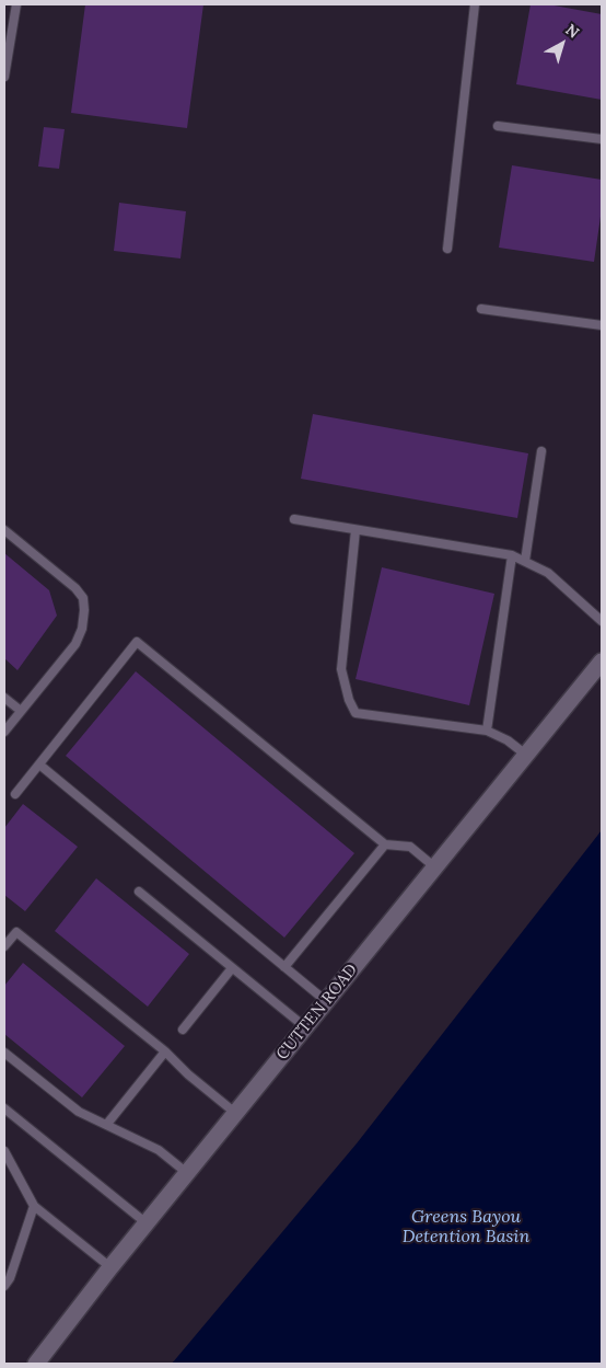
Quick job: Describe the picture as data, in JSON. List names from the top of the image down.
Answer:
{
  "streets": {
    "street": ["CUTTEN ROAD"]
  },
  "water": ["Greens Bayou Detention Basin"],
  "north": "top right"
}
